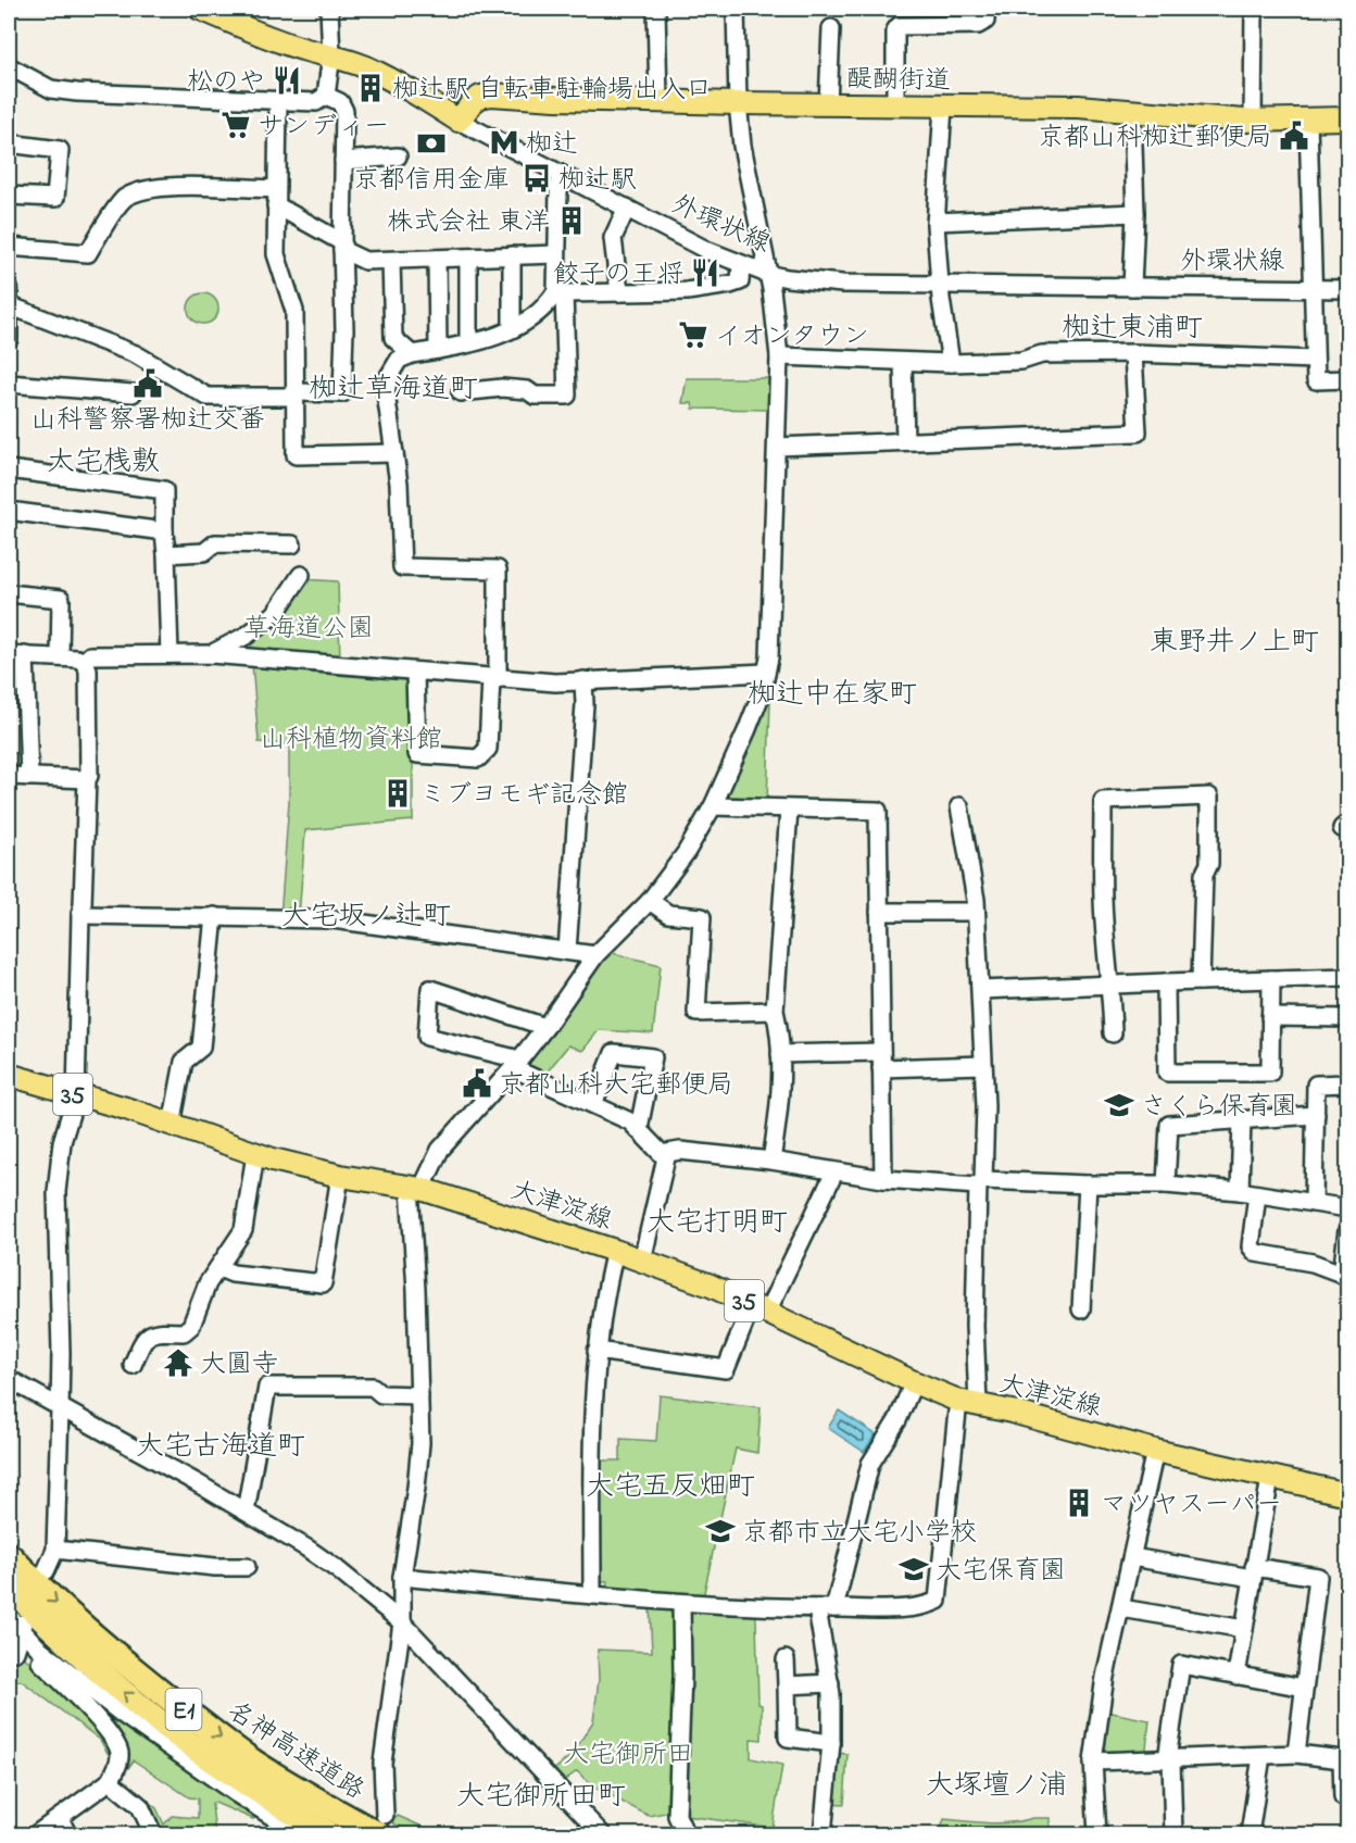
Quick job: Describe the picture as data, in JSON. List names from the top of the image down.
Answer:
{
  "streets": {
    "highway": ["E1", "名神高速道路"],
    "main road": [
      "醍醐街道",
      "外環状線",
      "35",
      "大津淀線"
    ]
  },
  "crossings": [
    ["醍醐街道", "外環状線"]
  ],
  "districts": [
    "椥辻東浦町",
    "椥辻草海道町",
    "大宅桟敷",
    "東野井ノ上町",
    "椥辻中在家町",
    "大宅坂ノ辻町",
    "大宅打明町",
    "大宅古海道町",
    "大宅五反畑町",
    "大塚壇ノ浦",
    "大宅御所田町"
  ],
  "parks": ["草海道公園", "山科植物資料館", "大宅御所田"],
  "places": {
    "restaurant": ["松のや", "餃子の王将"],
    "building": [
      "椥辻駅 自転車駐輪場出入口",
      "株式会社 東洋",
      "ミブヨモギ記念館",
      "マツヤスーパー"
    ],
    "supermarket": ["サンディー", "イオンタウン"],
    "public building": ["京都山科椥辻郵便局", "山科警察署椥辻交番", "京都山科大宅郵便局"],
    "metro station": ["椥辻"],
    "bank": ["京都信用金庫"],
    "bus stop": ["椥辻駅"],
    "school or university": ["さくら保育園", "京都市立大宅小学校", "大宅保育園"],
    "temple": ["大圓寺"]
  }
}
